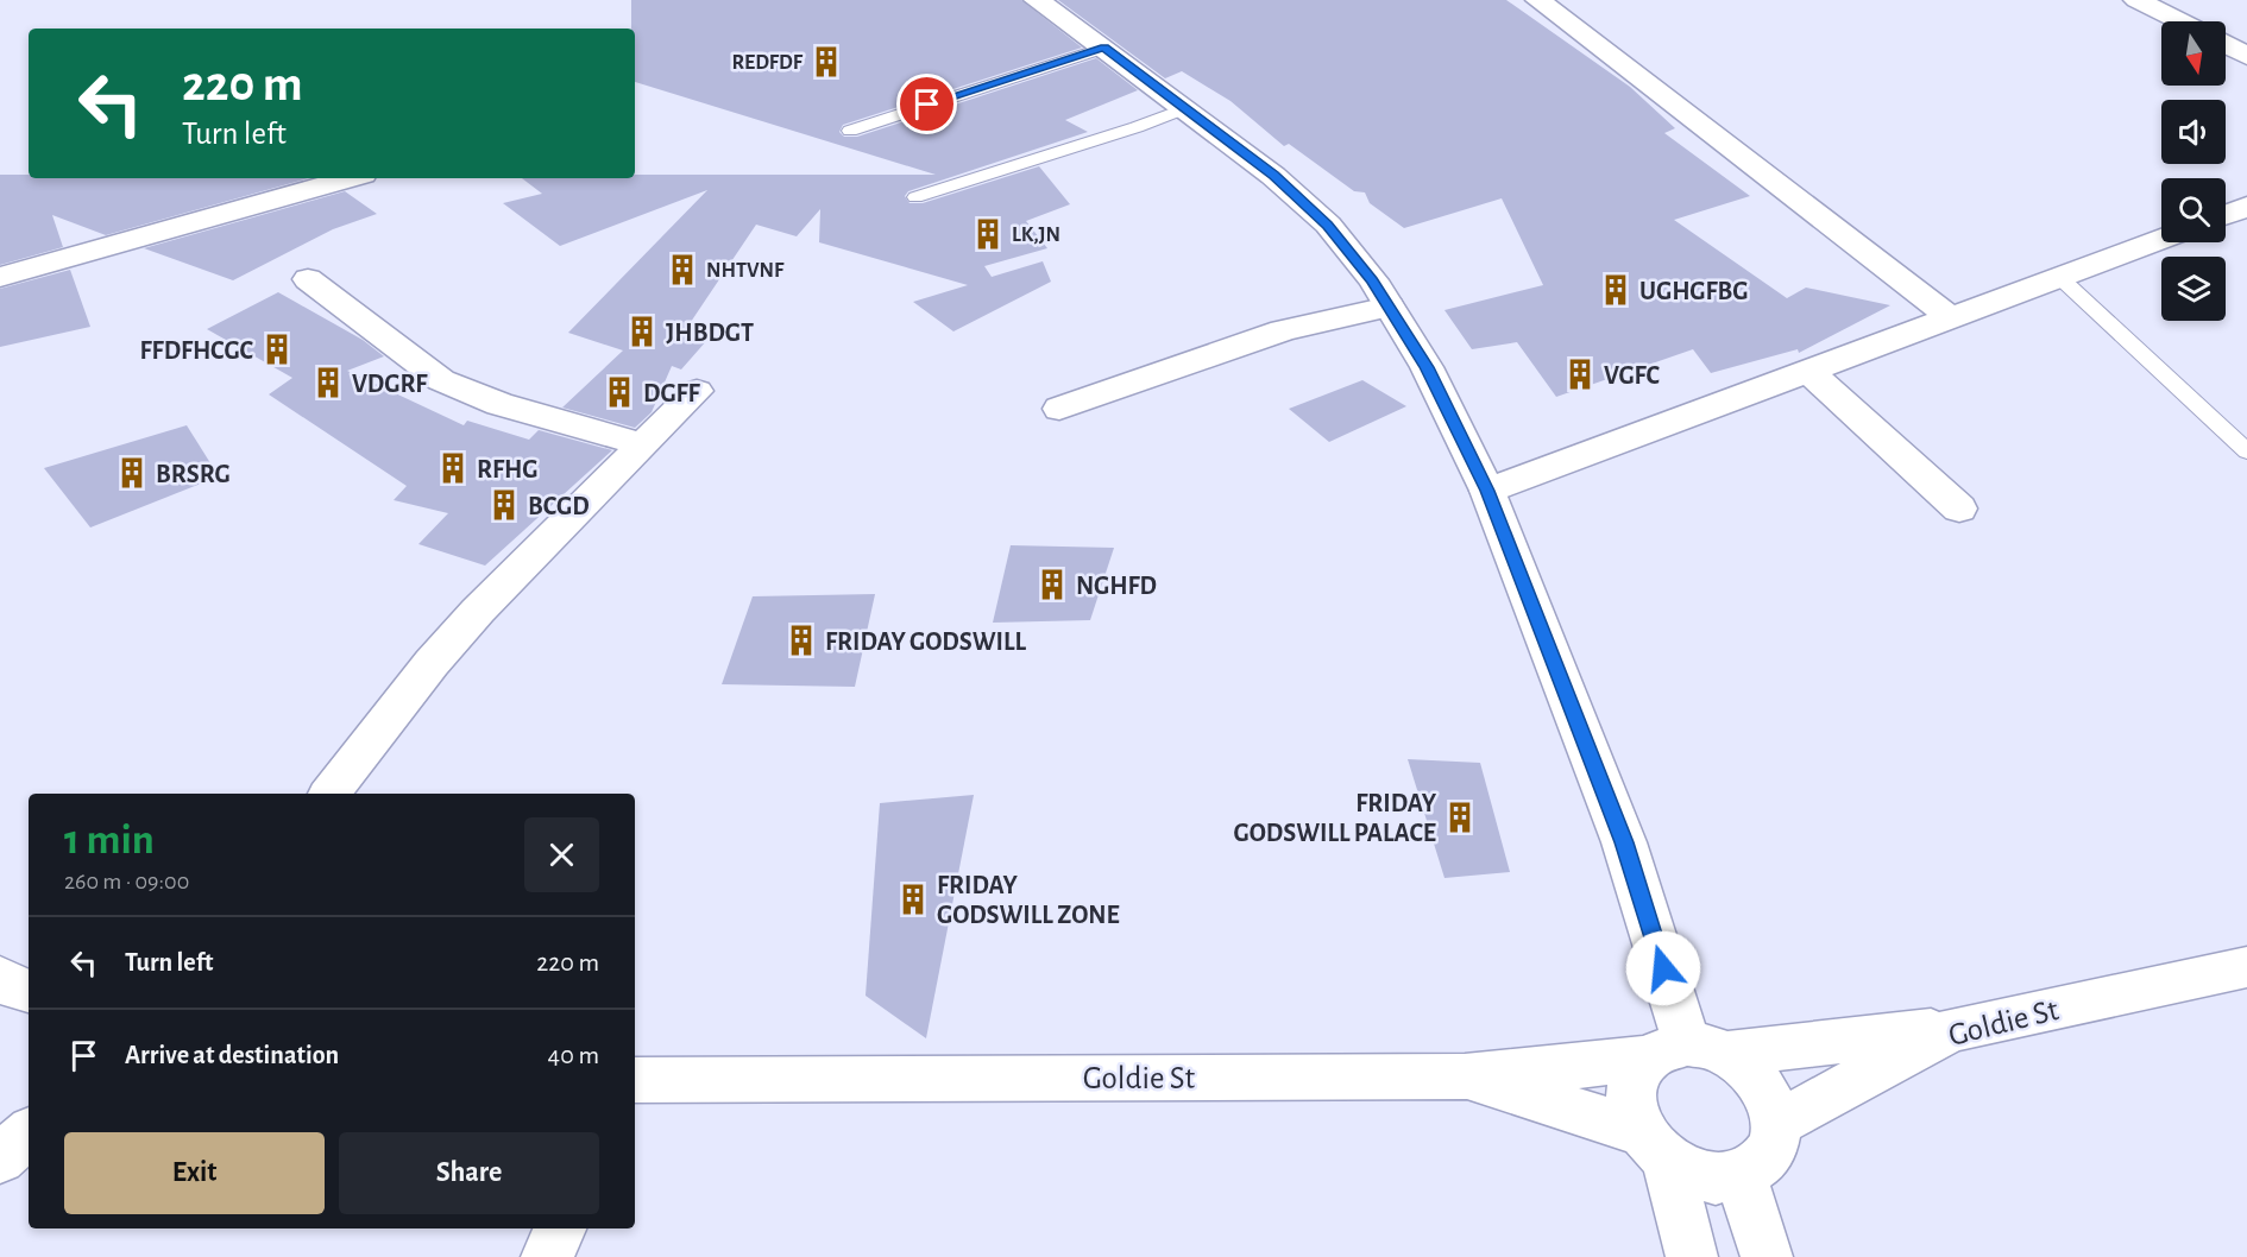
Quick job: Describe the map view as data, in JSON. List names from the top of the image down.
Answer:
{
  "streets": {
    "street": ["Goldie St"]
  },
  "places": {
    "building": [
      "REDFDF",
      "LK,JN",
      "NHTVNF",
      "UGHGFBG",
      "JHBDGT",
      "FFDFHCGC",
      "VGFC",
      "VDGRF",
      "DGFF",
      "RFHG",
      "BRSRG",
      "BCGD",
      "NGHFD",
      "FRIDAY GODSWILL",
      "FRIDAY GODSWILL PALACE",
      "FRIDAY GODSWILL ZONE"
    ]
  },
  "north": "bottom",
  "page": {
    "turn": ["220 m", "Turn left"],
    "heading": ["1 min", "260 m · 09:00"],
    "list": [
      {
        "name": "Turn left",
        "value": "220 m"
      },
      {
        "name": "Arrive at destination",
        "value": "40 m"
      }
    ],
    "buttons": ["Exit", "Share"]
  }
}
